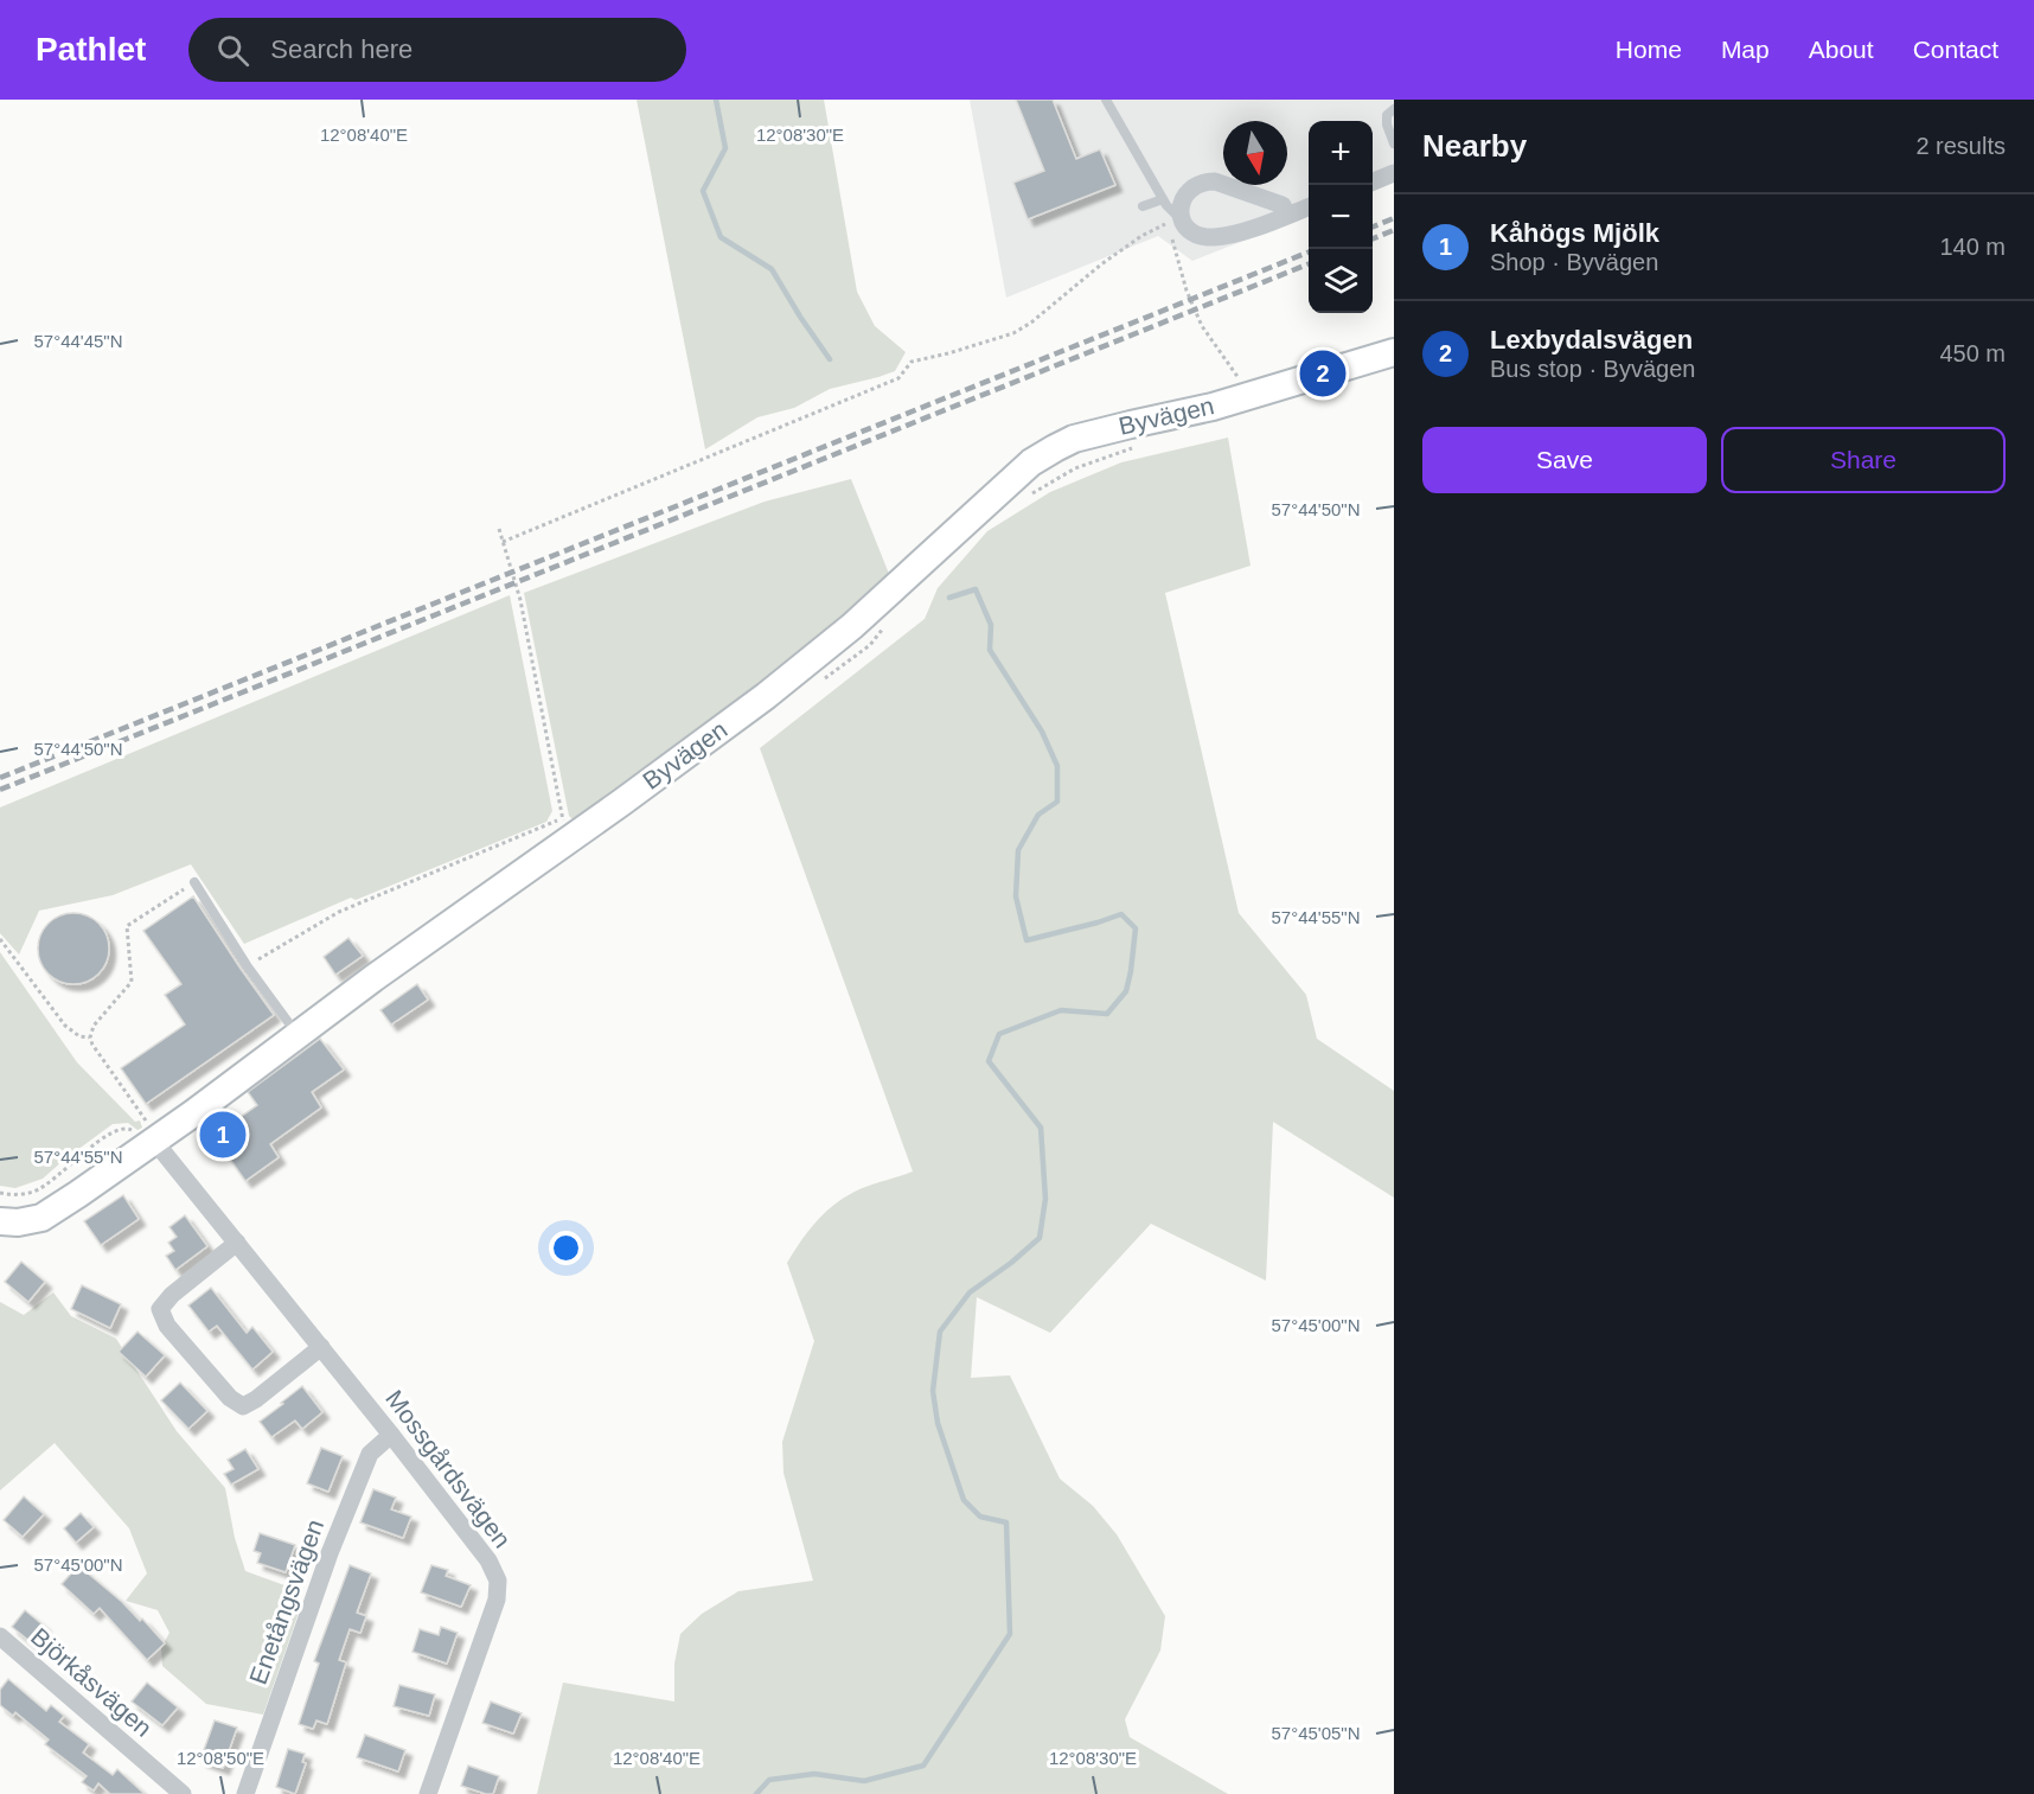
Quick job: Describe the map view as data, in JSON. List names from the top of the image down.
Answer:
{
  "streets": {
    "street": [
      "Byvägen",
      "Mossgårdsvägen",
      "Enetångsvägen",
      "Björkåsvägen"
    ]
  },
  "crossings": [
    ["Byvägen", "Mossgårdsvägen"],
    ["Mossgårdsvägen", "Enetångsvägen"]
  ],
  "north": "bottom",
  "page": {
    "header": "Pathlet",
    "search": "Search here",
    "nav": [
      "Home",
      "Map",
      "About",
      "Contact"
    ],
    "heading": ["Nearby", "2 results"],
    "map_buttons": ["+", "−"],
    "list": [
      {
        "mark": "1",
        "name": "Kåhögs Mjölk",
        "note": "Shop · Byvägen",
        "value": "140 m"
      },
      {
        "mark": "2",
        "name": "Lexbydalsvägen",
        "note": "Bus stop · Byvägen",
        "value": "450 m"
      }
    ],
    "pins": ["2", "1"],
    "buttons": ["Save", "Share"]
  },
  "coordinates": [
    "12°08'40\"E",
    "12°08'30\"E",
    "57°44'45\"N",
    "57°44'50\"N",
    "57°44'55\"N",
    "57°45'00\"N",
    "57°45'05\"N",
    "12°08'50\"E"
  ]
}
